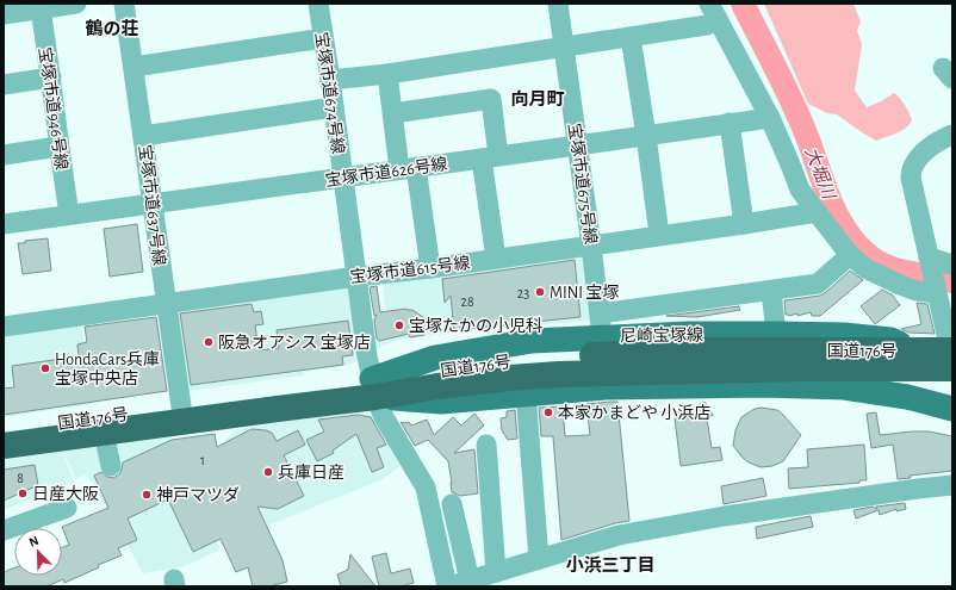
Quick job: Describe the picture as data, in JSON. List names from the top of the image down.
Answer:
{
  "streets": {
    "highway": ["国道176号"],
    "main road": ["尼崎宝塚線"],
    "street": [
      "宝塚市道674号線",
      "宝塚市道946号線",
      "宝塚市道626号線",
      "宝塚市道675号線",
      "宝塚市道637号線",
      "宝塚市道615号線"
    ]
  },
  "crossings": [
    ["宝塚市道674号線", "宝塚市道626号線"],
    ["宝塚市道674号線", "宝塚市道615号線"],
    ["宝塚市道674号線", "尼崎宝塚線"],
    ["宝塚市道674号線", "国道176号"],
    ["宝塚市道946号線", "宝塚市道626号線"],
    ["宝塚市道626号線", "宝塚市道675号線"],
    ["宝塚市道626号線", "宝塚市道637号線"],
    ["宝塚市道675号線", "宝塚市道615号線"],
    ["宝塚市道675号線", "尼崎宝塚線"],
    ["宝塚市道637号線", "宝塚市道615号線"],
    ["宝塚市道637号線", "国道176号"],
    ["尼崎宝塚線", "国道176号"]
  ],
  "districts": ["鶴の荘", "向月町", "小浜三丁目"],
  "water": ["大堀川"],
  "places": [
    "MINI 宝塚",
    "宝塚たかの小児科",
    "阪急オアシス 宝塚店",
    "HondaCars兵庫 宝塚中央店",
    "本家かまどや 小浜店",
    "兵庫日産",
    "日産大阪",
    "神戸マツダ"
  ],
  "house_numbers": [
    "23",
    "28",
    "1",
    "8"
  ],
  "north": "top left"
}
